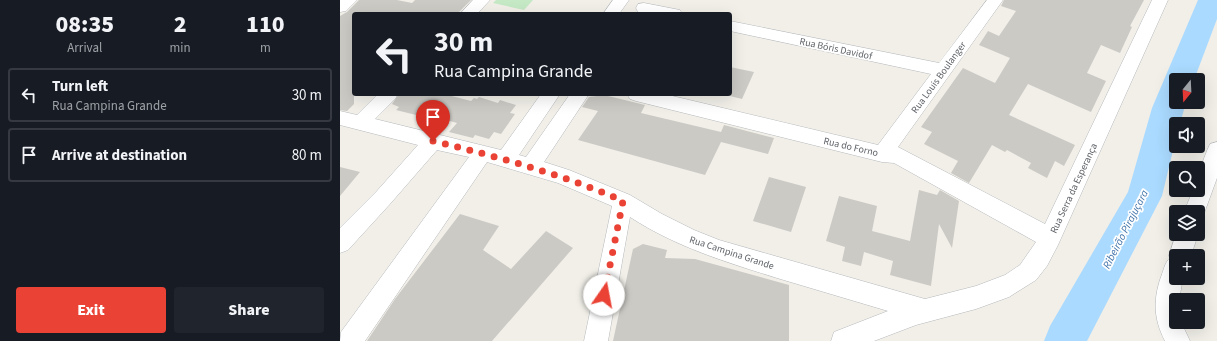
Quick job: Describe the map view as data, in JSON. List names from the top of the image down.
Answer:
{
  "streets": {
    "street": [
      "Rua Bóris Davidof",
      "Rua Louis Boulanger",
      "Rua do Forno",
      "Rua Serra da Esperança",
      "Rua Campina Grande"
    ]
  },
  "crossings": [
    ["Rua Bóris Davidof", "Rua Louis Boulanger"],
    ["Rua Louis Boulanger", "Rua do Forno"],
    ["Rua do Forno", "Rua Serra da Esperança"],
    ["Rua Serra da Esperança", "Rua Campina Grande"]
  ],
  "water": ["Ribeirão Pirajuçara"],
  "north": "bottom",
  "page": {
    "eta": [
      "08:35",
      "Arrival",
      "2",
      "min",
      "110",
      "m"
    ],
    "turn": ["30 m", "Rua Campina Grande"],
    "list": [
      {
        "name": "Turn left",
        "note": "Rua Campina Grande",
        "value": "30 m"
      },
      {
        "name": "Arrive at destination",
        "value": "80 m"
      }
    ],
    "map_buttons": ["+", "−"],
    "buttons": ["Exit", "Share"]
  }
}
